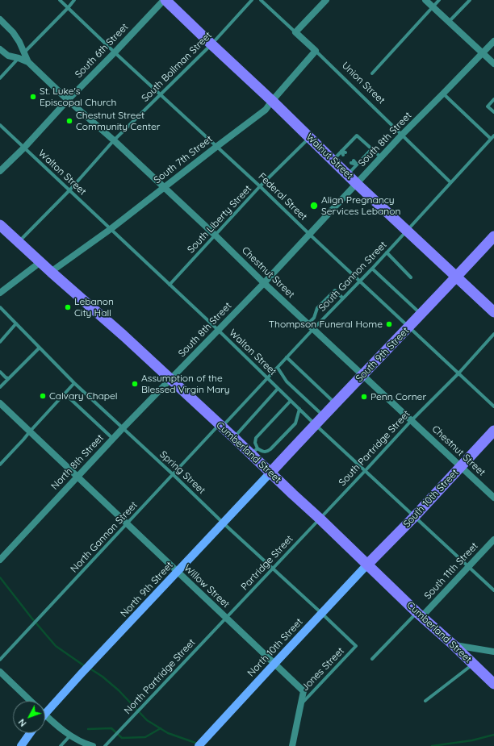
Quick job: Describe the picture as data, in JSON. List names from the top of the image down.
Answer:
{
  "streets": {
    "highway": [
      "Walnut Street",
      "South 9th Street",
      "Cumberland Street",
      "South 10th Street"
    ],
    "main road": ["North 9th Street", "North 10th Street"],
    "street": [
      "South 6th Street",
      "Union Street",
      "South 8th Street",
      "South 7th Street",
      "Chestnut Street",
      "North 8th Street",
      "South 11th Street",
      "Willow Street"
    ],
    "lane": [
      "South Bollman Street",
      "Walton Street",
      "Federal Street",
      "South Liberty Street",
      "South Gannon Street",
      "South Partridge Street",
      "Spring Street",
      "North Gannon Street",
      "Partridge Street",
      "Jones Street",
      "North Partridge Street"
    ]
  },
  "crossings": [
    ["South 6th Street", "Walnut Street"],
    ["South 6th Street", "Walton Street"],
    ["South 6th Street", "Federal Street"],
    ["South 6th Street", "Chestnut Street"],
    ["South Bollman Street", "Walnut Street"],
    ["South Bollman Street", "Walton Street"],
    ["South Bollman Street", "Federal Street"],
    ["South Bollman Street", "Chestnut Street"],
    ["South Bollman Street", "Cumberland Street"],
    ["Union Street", "South 8th Street"],
    ["Union Street", "South 7th Street"],
    ["Union Street", "South Gannon Street"],
    ["South 8th Street", "Walnut Street"],
    ["South 8th Street", "Walton Street"],
    ["South 8th Street", "Federal Street"],
    ["South 8th Street", "Chestnut Street"],
    ["South 8th Street", "Cumberland Street"],
    ["South 8th Street", "North 8th Street"],
    ["Walnut Street", "South 7th Street"],
    ["Walnut Street", "South Liberty Street"],
    ["Walnut Street", "South Gannon Street"],
    ["Walnut Street", "South 9th Street"],
    ["South 7th Street", "Walton Street"],
    ["South 7th Street", "Federal Street"],
    ["South 7th Street", "Chestnut Street"],
    ["South 7th Street", "Cumberland Street"],
    ["Walton Street", "South Liberty Street"],
    ["Walton Street", "South Gannon Street"],
    ["Walton Street", "South 9th Street"],
    ["Walton Street", "South Partridge Street"],
    ["Walton Street", "South 10th Street"],
    ["Walton Street", "South 11th Street"],
    ["Federal Street", "South Liberty Street"],
    ["Federal Street", "South Gannon Street"],
    ["Federal Street", "South 9th Street"],
    ["Federal Street", "South Partridge Street"],
    ["South Liberty Street", "Chestnut Street"],
    ["Chestnut Street", "South Gannon Street"],
    ["Chestnut Street", "South 9th Street"],
    ["Chestnut Street", "South Partridge Street"],
    ["Chestnut Street", "South 10th Street"],
    ["South Gannon Street", "Cumberland Street"],
    ["South Gannon Street", "North Gannon Street"],
    ["South 9th Street", "Cumberland Street"],
    ["South 9th Street", "North 9th Street"],
    ["South Partridge Street", "Cumberland Street"],
    ["South Partridge Street", "Partridge Street"],
    ["Cumberland Street", "North 8th Street"],
    ["Cumberland Street", "South 10th Street"],
    ["Cumberland Street", "North Gannon Street"],
    ["Cumberland Street", "Partridge Street"],
    ["Cumberland Street", "South 11th Street"],
    ["Cumberland Street", "North 9th Street"],
    ["Cumberland Street", "North 10th Street"],
    ["North 8th Street", "Spring Street"],
    ["North 8th Street", "Willow Street"],
    ["Spring Street", "North Gannon Street"],
    ["Spring Street", "Partridge Street"],
    ["Spring Street", "North 9th Street"],
    ["Spring Street", "North 10th Street"],
    ["Spring Street", "Jones Street"],
    ["South 10th Street", "North 10th Street"],
    ["North Gannon Street", "Willow Street"],
    ["Partridge Street", "Willow Street"],
    ["Partridge Street", "North Partridge Street"],
    ["Willow Street", "North 9th Street"],
    ["Willow Street", "North 10th Street"],
    ["Willow Street", "Jones Street"],
    ["Willow Street", "North Partridge Street"]
  ],
  "places": [
    "St. Luke's Episcopal Church",
    "Chestnut Street Community Center",
    "Align Pregnancy Services Lebanon",
    "Lebanon City Hall",
    "Thompson Funeral Home",
    "Assumption of the Blessed Virgin Mary",
    "Calvary Chapel",
    "Penn Corner"
  ],
  "north": "bottom left"
}
